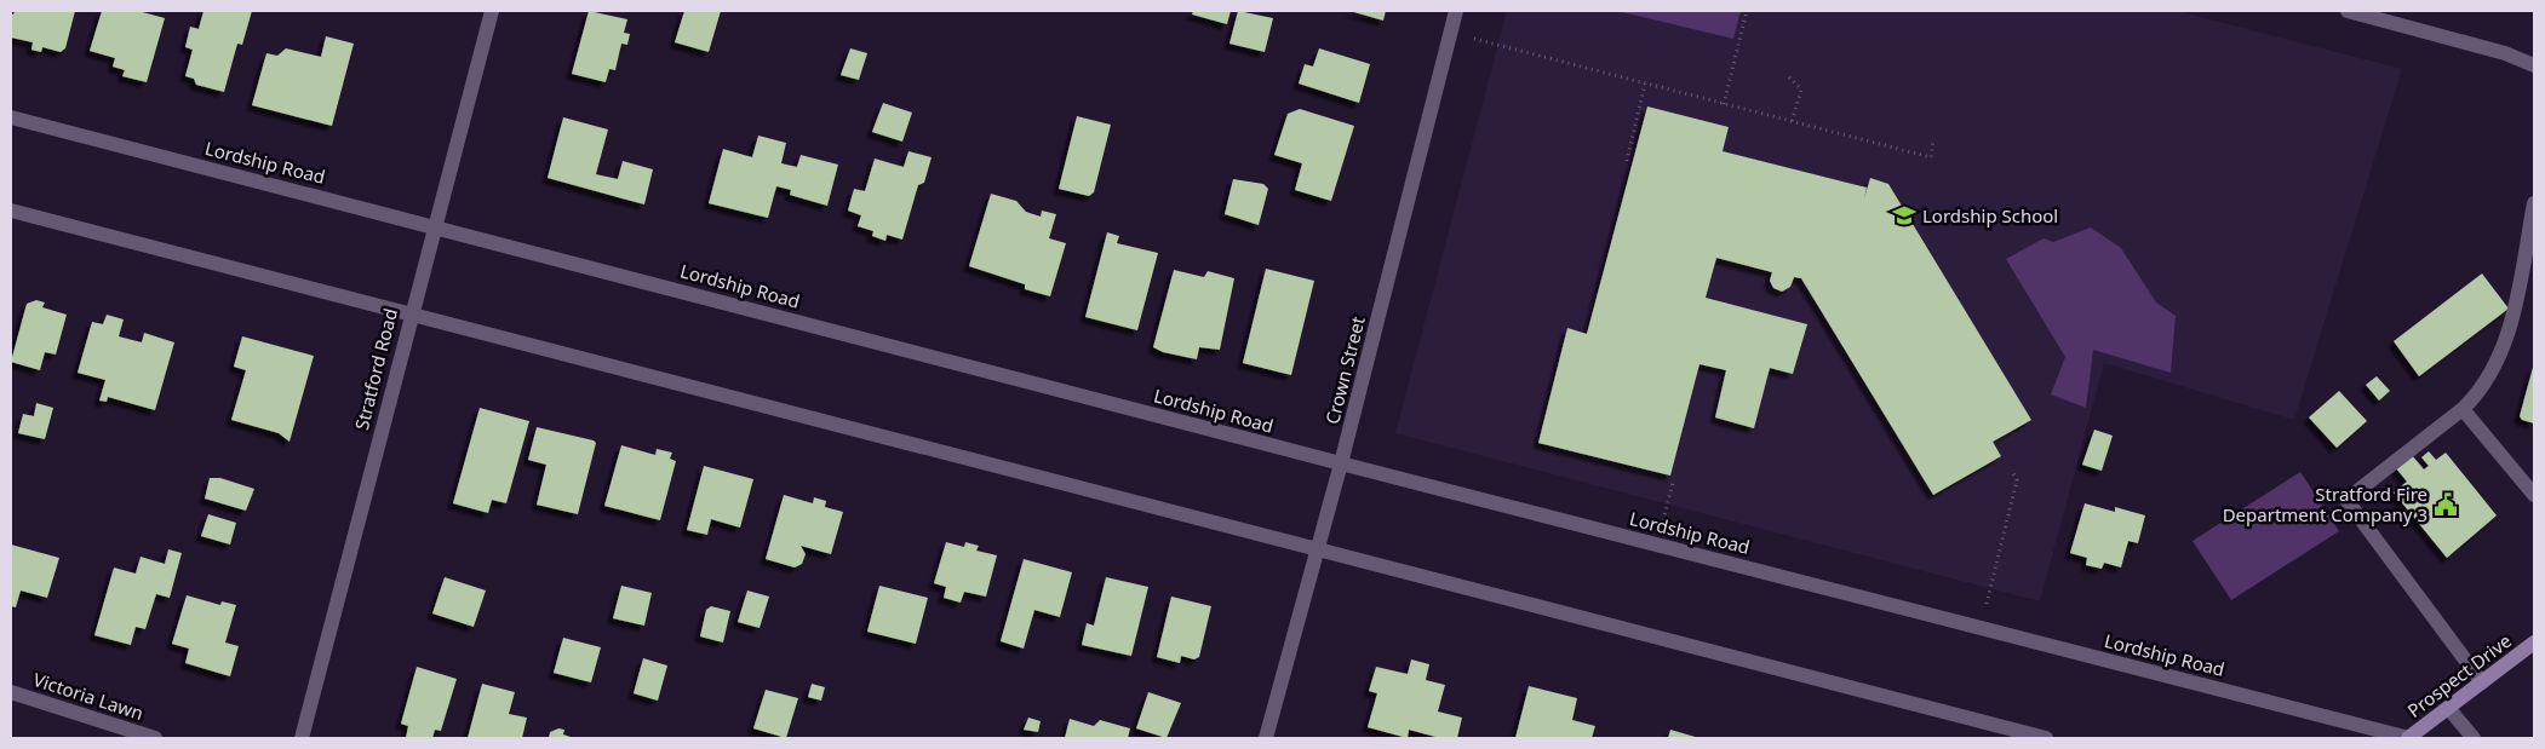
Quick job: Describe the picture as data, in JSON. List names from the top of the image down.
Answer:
{
  "streets": {
    "main road": ["Prospect Drive"],
    "street": [
      "Lordship Road",
      "Stratford Road",
      "Crown Street",
      "Victoria Lawn"
    ]
  },
  "crossings": [
    ["Lordship Road", "Stratford Road"],
    ["Lordship Road", "Crown Street"],
    ["Lordship Road", "Prospect Drive"]
  ],
  "places": {
    "school or university": ["Lordship School"],
    "public building": ["Stratford Fire Department Company 3"]
  }
}
